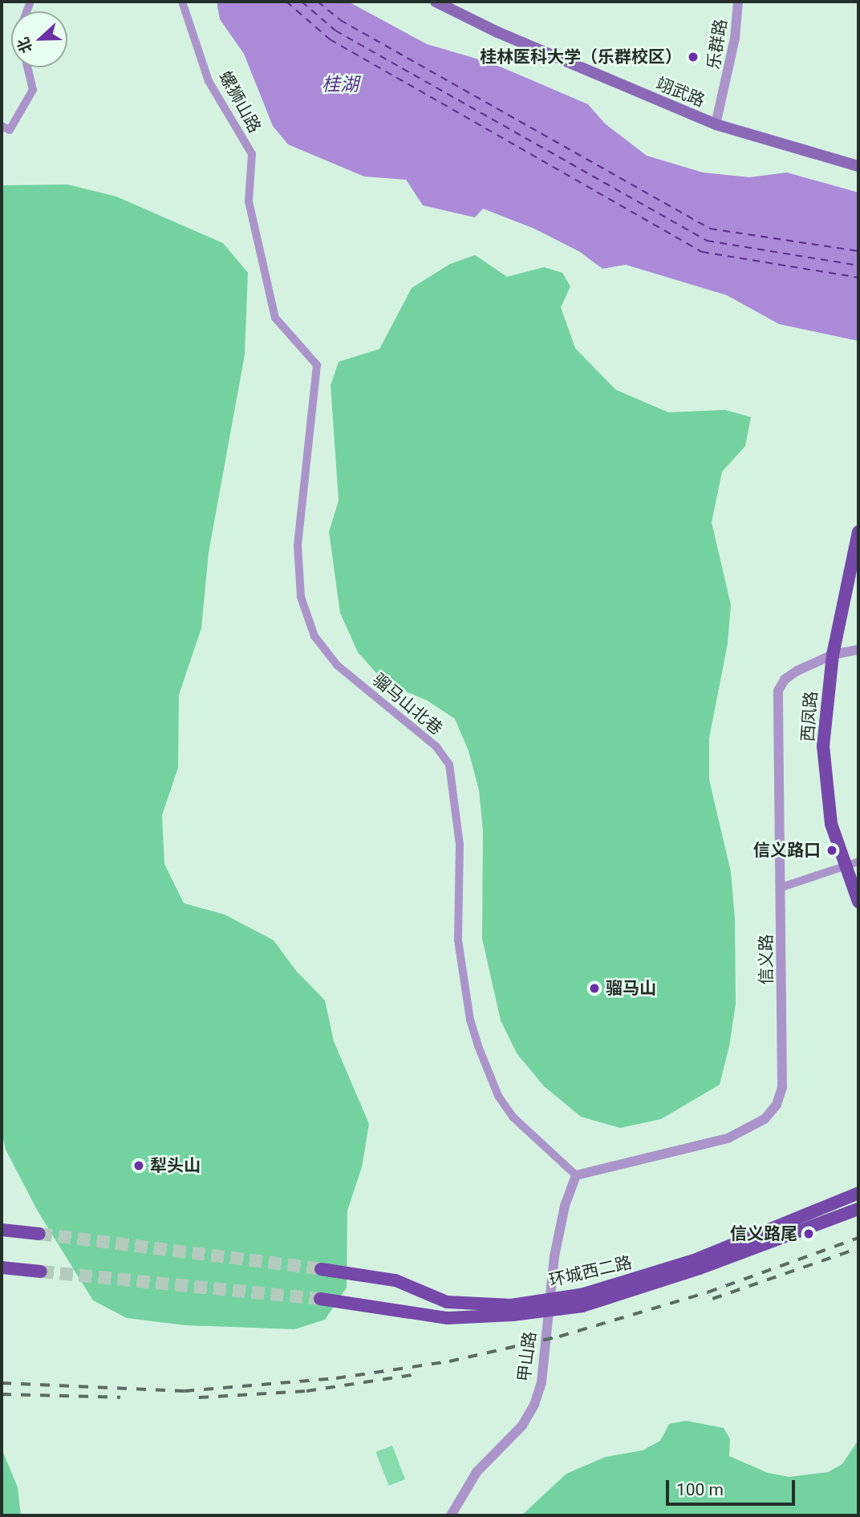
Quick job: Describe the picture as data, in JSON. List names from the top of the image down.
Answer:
{
  "streets": {
    "main road": ["翊武路", "西凤路", "环城西二路"],
    "street": [
      "乐群路",
      "螺狮山路",
      "骝马山北巷",
      "信义路",
      "甲山路"
    ]
  },
  "crossings": [
    ["乐群路", "翊武路"],
    ["螺狮山路", "骝马山北巷"],
    ["骝马山北巷", "信义路"],
    ["骝马山北巷", "甲山路"],
    ["西凤路", "信义路"],
    ["信义路", "甲山路"]
  ],
  "water": ["桂湖"],
  "places": [
    "桂林医科大学（乐群校区）",
    "信义路口",
    "骝马山",
    "犁头山",
    "信义路尾"
  ],
  "scale_bar": "100 m",
  "north": "left"
}
